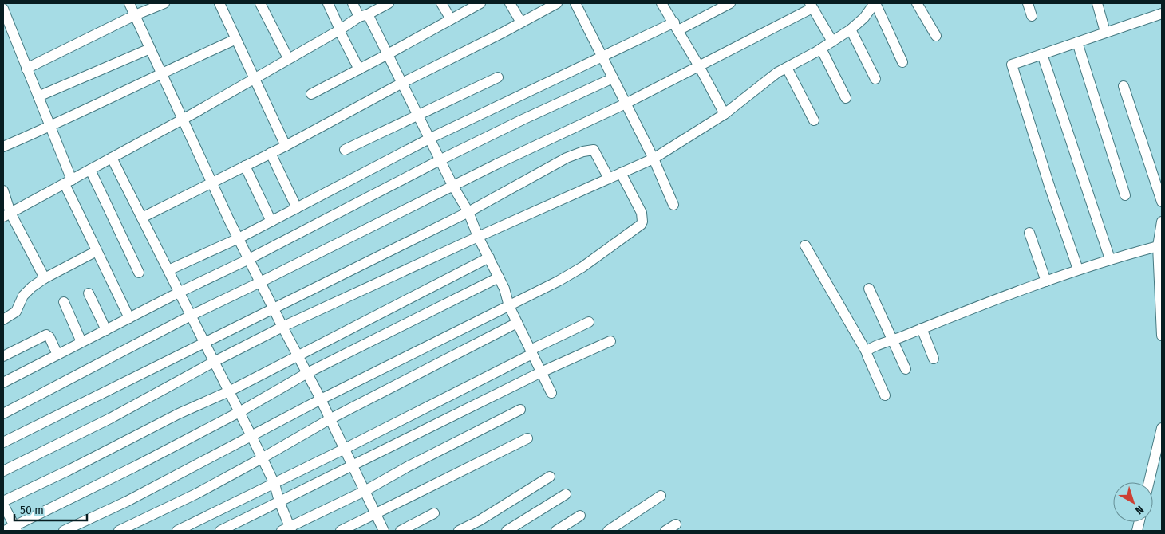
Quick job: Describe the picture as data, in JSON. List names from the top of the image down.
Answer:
{
  "scale_bar": "50 m",
  "north": "bottom right"
}
